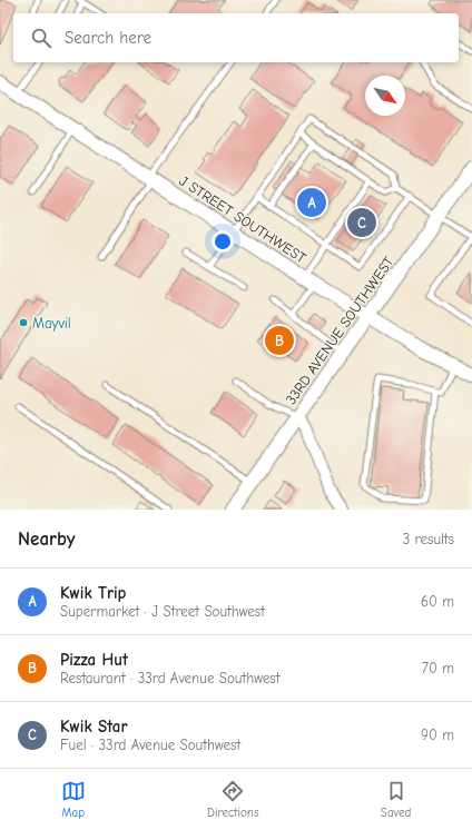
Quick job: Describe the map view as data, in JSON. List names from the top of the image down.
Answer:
{
  "streets": {
    "street": ["J STREET SOUTHWEST", "33RD AVENUE SOUTHWEST"]
  },
  "crossings": [
    ["J STREET SOUTHWEST", "33RD AVENUE SOUTHWEST"]
  ],
  "places": ["Mayvil"],
  "north": "bottom right",
  "page": {
    "search": "Search here",
    "pins": ["A", "C", "B"],
    "heading": ["Nearby", "3 results"],
    "list": [
      {
        "mark": "A",
        "name": "Kwik Trip",
        "note": "Supermarket · J Street Southwest",
        "value": "60 m"
      },
      {
        "mark": "B",
        "name": "Pizza Hut",
        "note": "Restaurant · 33rd Avenue Southwest",
        "value": "70 m"
      },
      {
        "mark": "C",
        "name": "Kwik Star",
        "note": "Fuel · 33rd Avenue Southwest",
        "value": "90 m"
      }
    ],
    "nav": ["Map", "Directions", "Saved"]
  }
}
